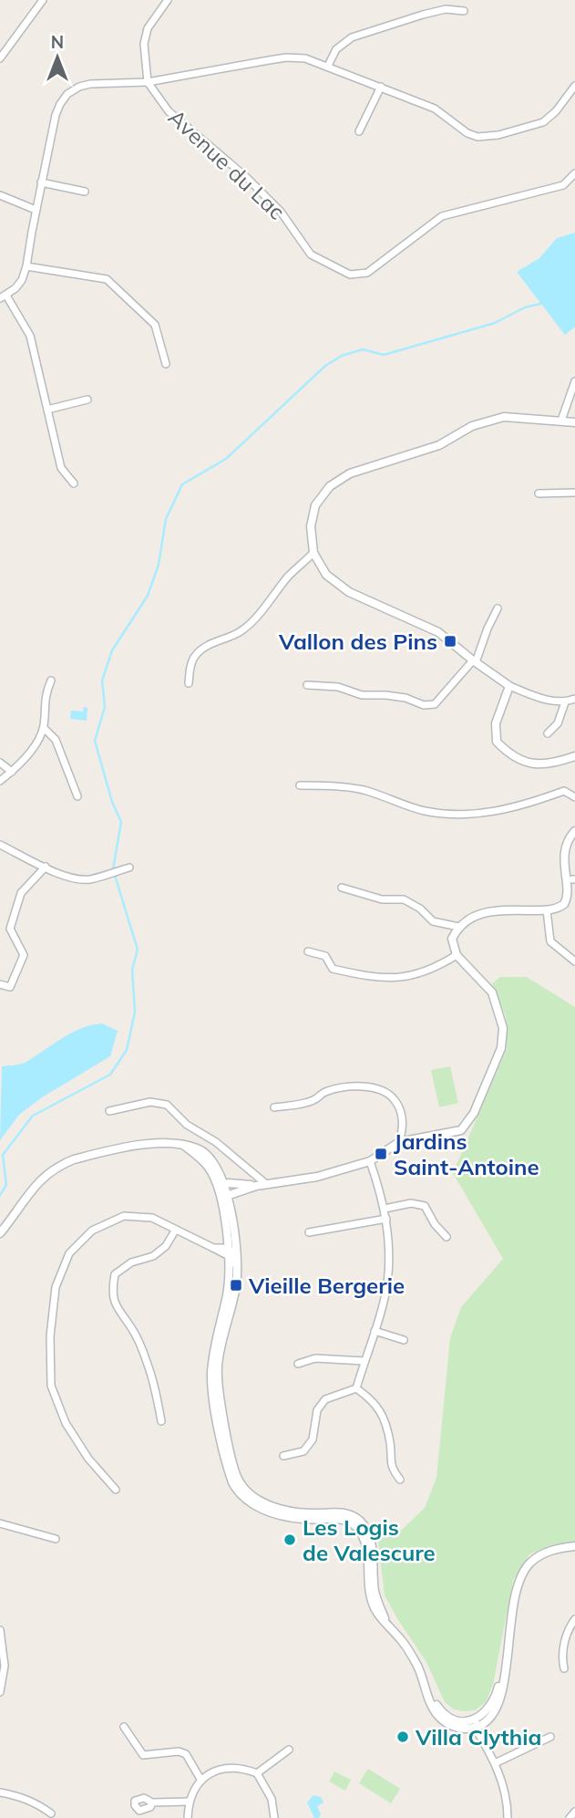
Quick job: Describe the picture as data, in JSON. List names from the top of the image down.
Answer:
{
  "streets": {
    "street": ["Avenue du Lac"]
  },
  "places": {
    "transit": ["Vallon des Pins", "Jardins Saint-Antoine", "Vieille Bergerie"],
    "other": ["Les Logis de Valescure", "Villa Clythia"]
  },
  "north": "top"
}
